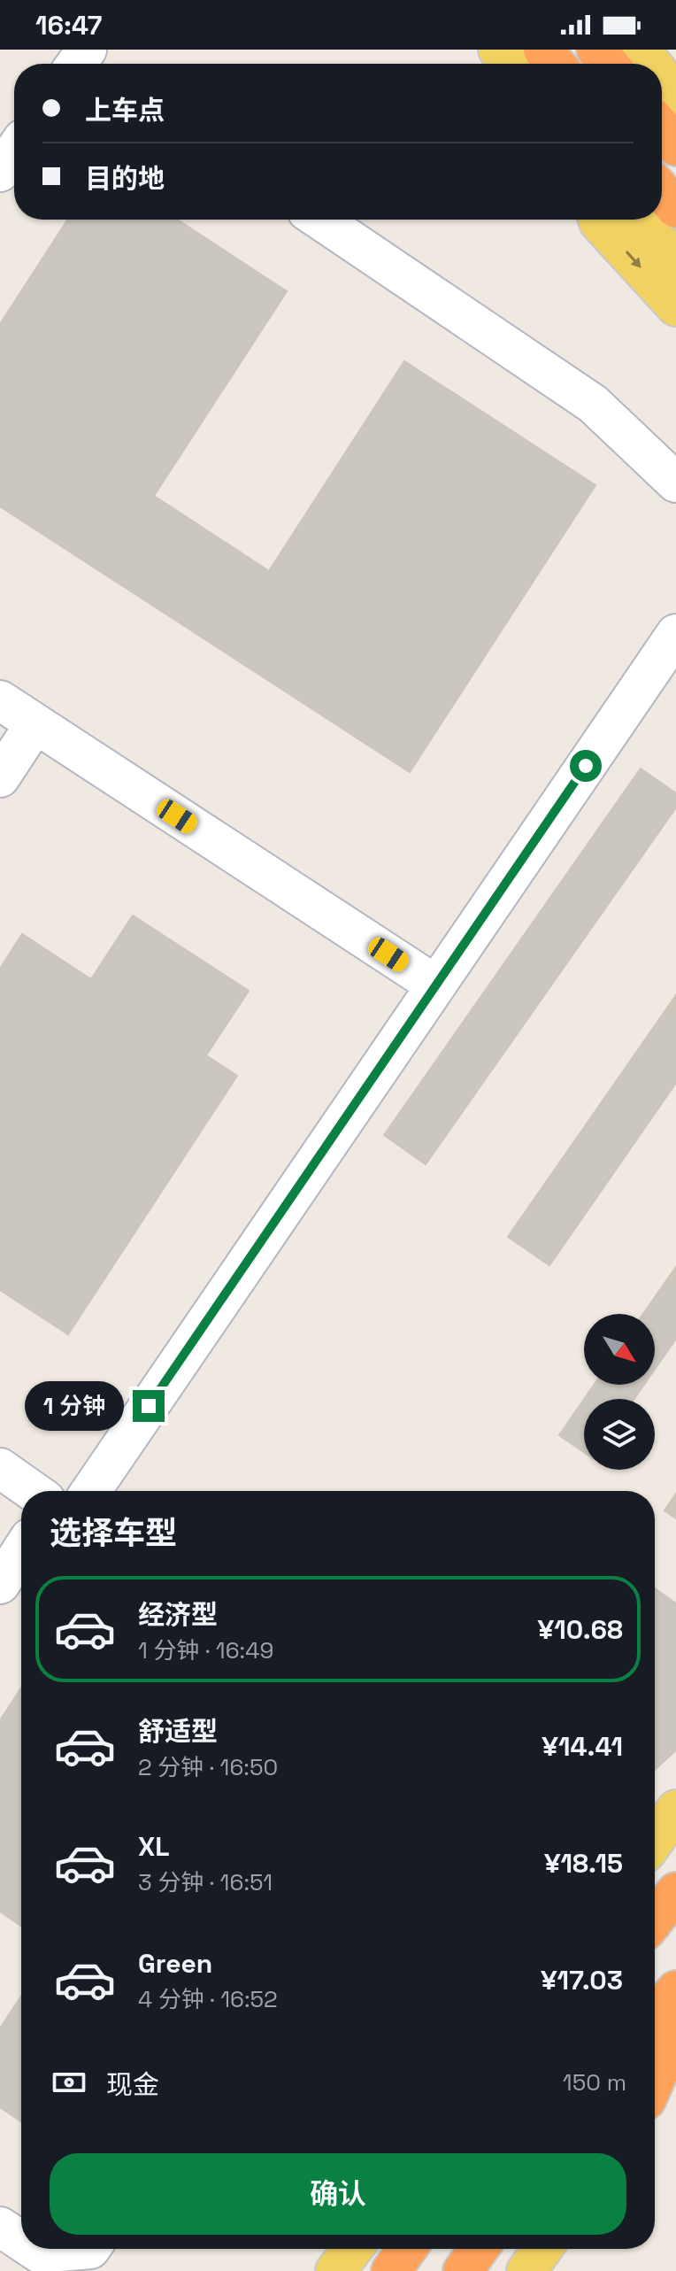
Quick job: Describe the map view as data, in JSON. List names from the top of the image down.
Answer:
{
  "north": "bottom right",
  "page": {
    "status": "16:47",
    "banner": ["上车点", "目的地"],
    "bubble": "1 分钟",
    "heading": "选择车型",
    "list": [
      {
        "name": "经济型",
        "note": "1 分钟 · 16:49",
        "value": "¥10.68"
      },
      {
        "name": "舒适型",
        "note": "2 分钟 · 16:50",
        "value": "¥14.41"
      },
      {
        "name": "XL",
        "note": "3 分钟 · 16:51",
        "value": "¥18.15"
      },
      {
        "name": "Green",
        "note": "4 分钟 · 16:52",
        "value": "¥17.03"
      }
    ],
    "pay": ["现金", "150 m"],
    "buttons": "确认"
  }
}
